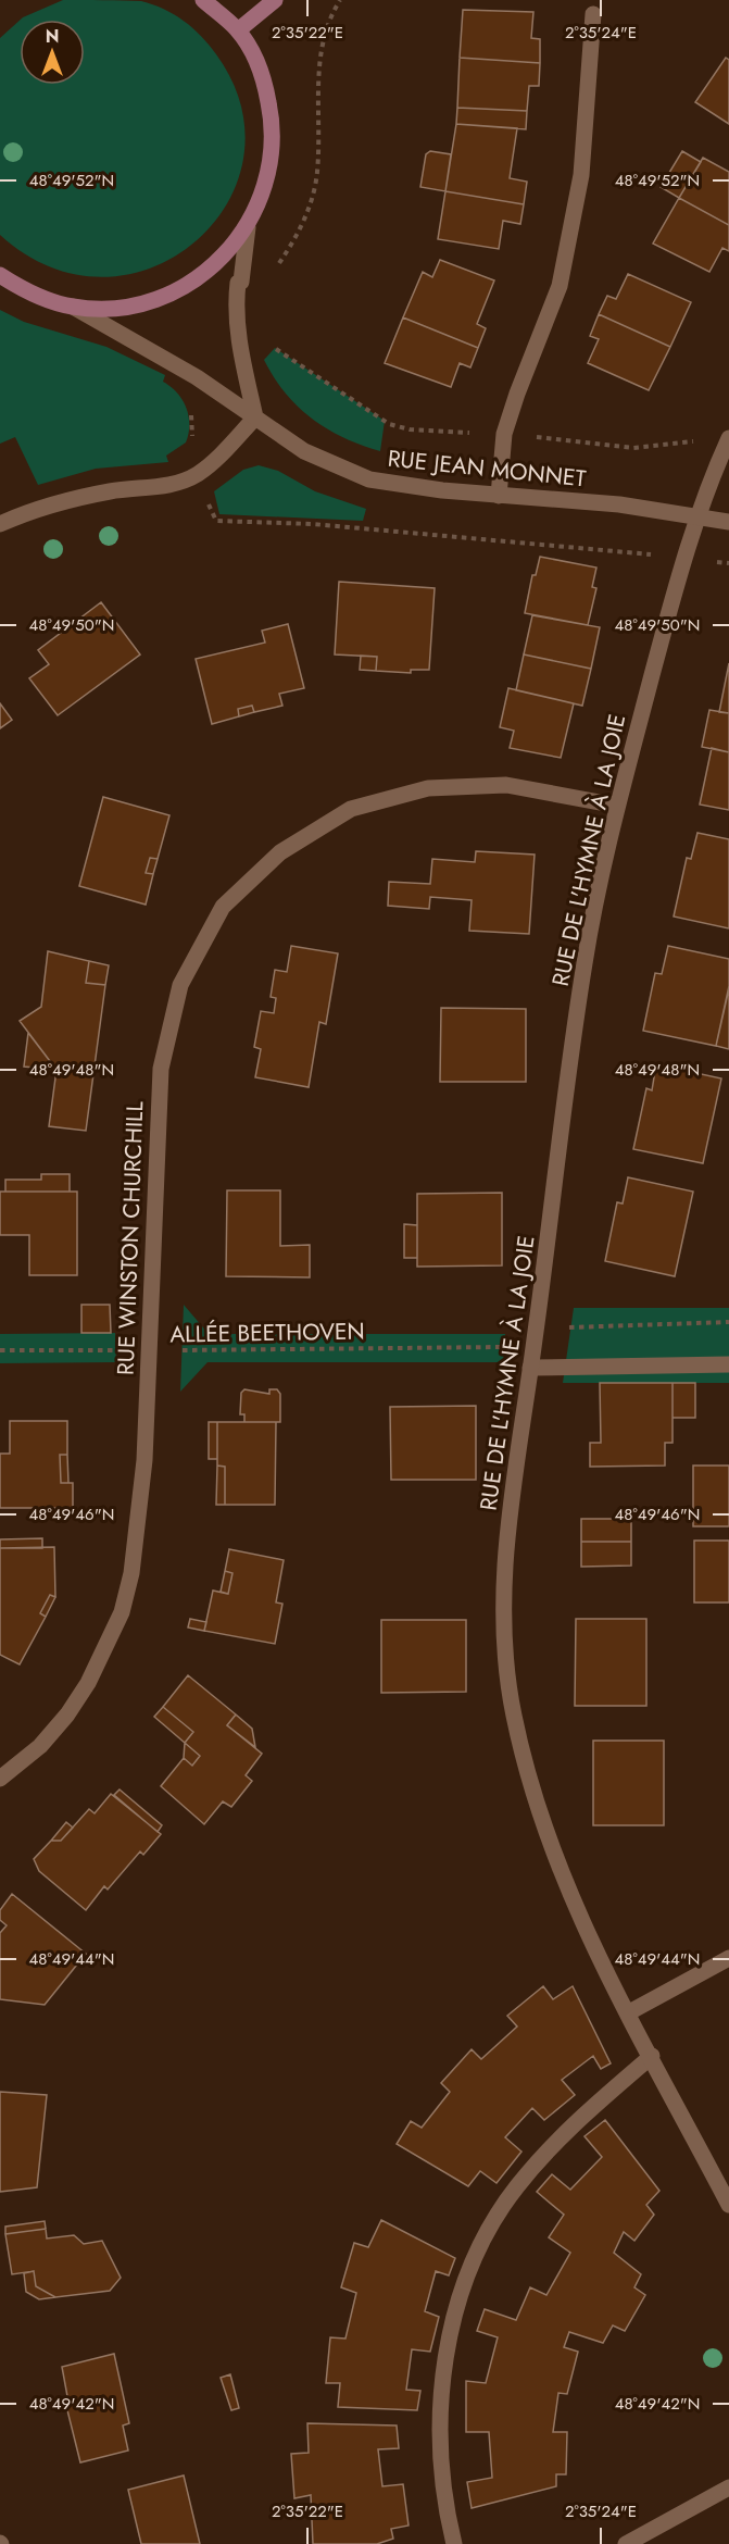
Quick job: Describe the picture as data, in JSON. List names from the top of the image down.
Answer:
{
  "streets": {
    "street": ["RUE JEAN MONNET", "RUE DE L'HYMNE À LA JOIE", "RUE WINSTON CHURCHILL"],
    "path": ["ALLÉE BEETHOVEN"]
  },
  "crossings": [
    ["RUE JEAN MONNET", "RUE DE L'HYMNE À LA JOIE"],
    ["RUE DE L'HYMNE À LA JOIE", "RUE WINSTON CHURCHILL"],
    ["RUE DE L'HYMNE À LA JOIE", "ALLÉE BEETHOVEN"],
    ["RUE WINSTON CHURCHILL", "ALLÉE BEETHOVEN"]
  ],
  "north": "top",
  "coordinates": [
    "2°35'22\"E",
    "2°35'24\"E",
    "48°49'52\"N",
    "48°49'50\"N",
    "48°49'48\"N",
    "48°49'46\"N",
    "48°49'44\"N",
    "48°49'42\"N"
  ]
}
